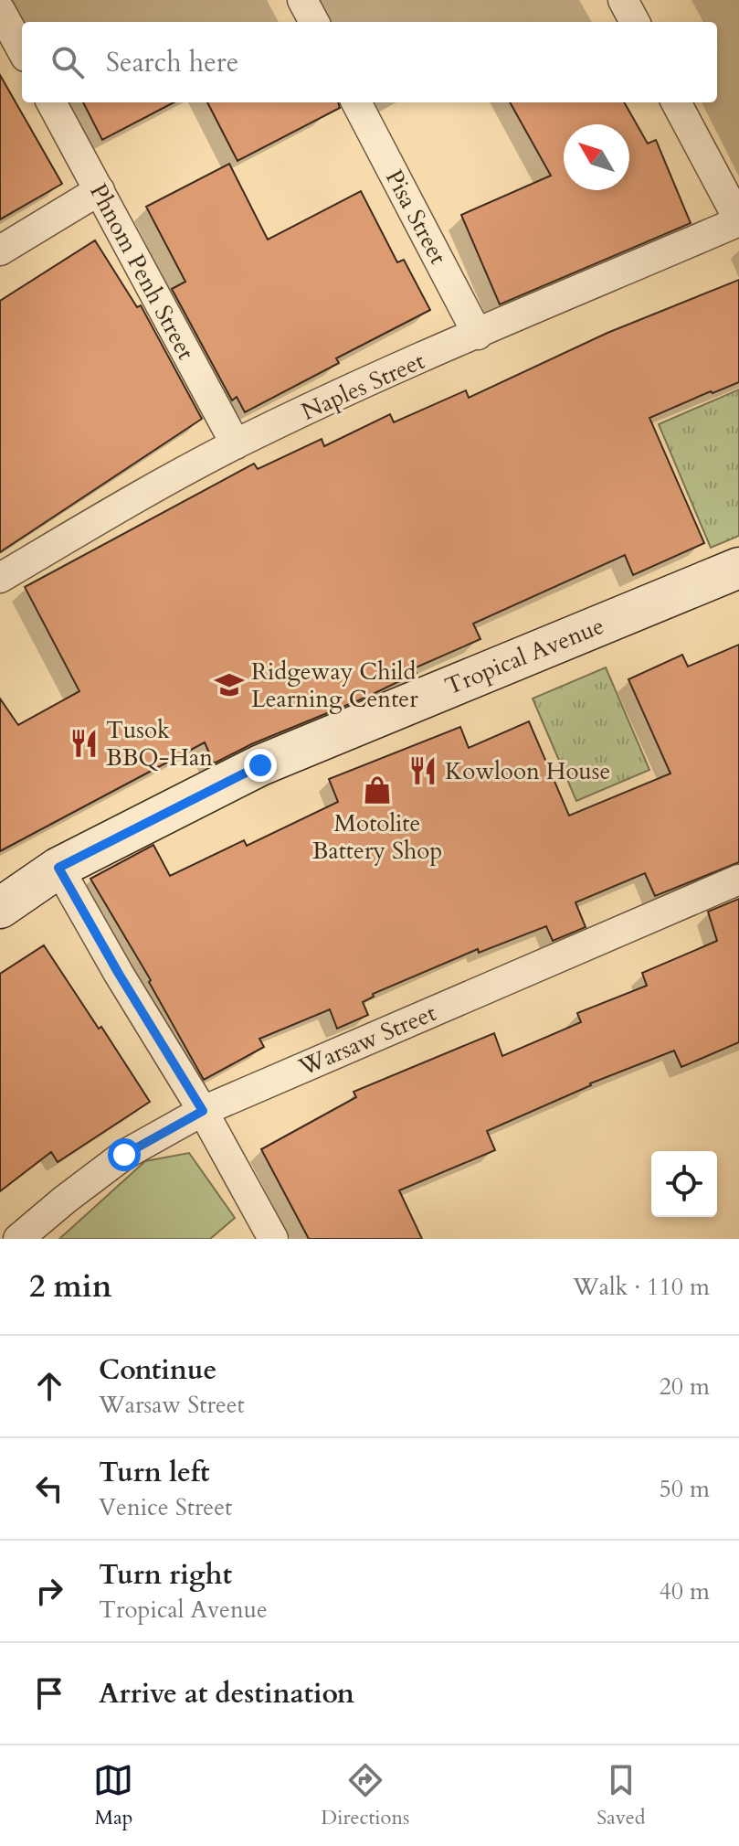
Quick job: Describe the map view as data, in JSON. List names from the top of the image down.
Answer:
{
  "streets": {
    "street": [
      "Pisa Street",
      "Phnom Penh Street",
      "Naples Street",
      "Tropical Avenue",
      "Warsaw Street"
    ]
  },
  "crossings": [
    ["Pisa Street", "Naples Street"],
    ["Phnom Penh Street", "Naples Street"]
  ],
  "places": {
    "school or university": ["Ridgeway Child Learning Center"],
    "restaurant": ["Tusok BBQ-Han", "Kowloon House"],
    "shop": ["Motolite Battery Shop"]
  },
  "north": "top left",
  "page": {
    "search": "Search here",
    "heading": ["2 min", "Walk · 110 m"],
    "list": [
      ["Continue", "Warsaw Street", "20 m"],
      ["Turn left", "Venice Street", "50 m"],
      ["Turn right", "Tropical Avenue", "40 m"],
      "Arrive at destination"
    ],
    "nav": ["Map", "Directions", "Saved"]
  }
}
